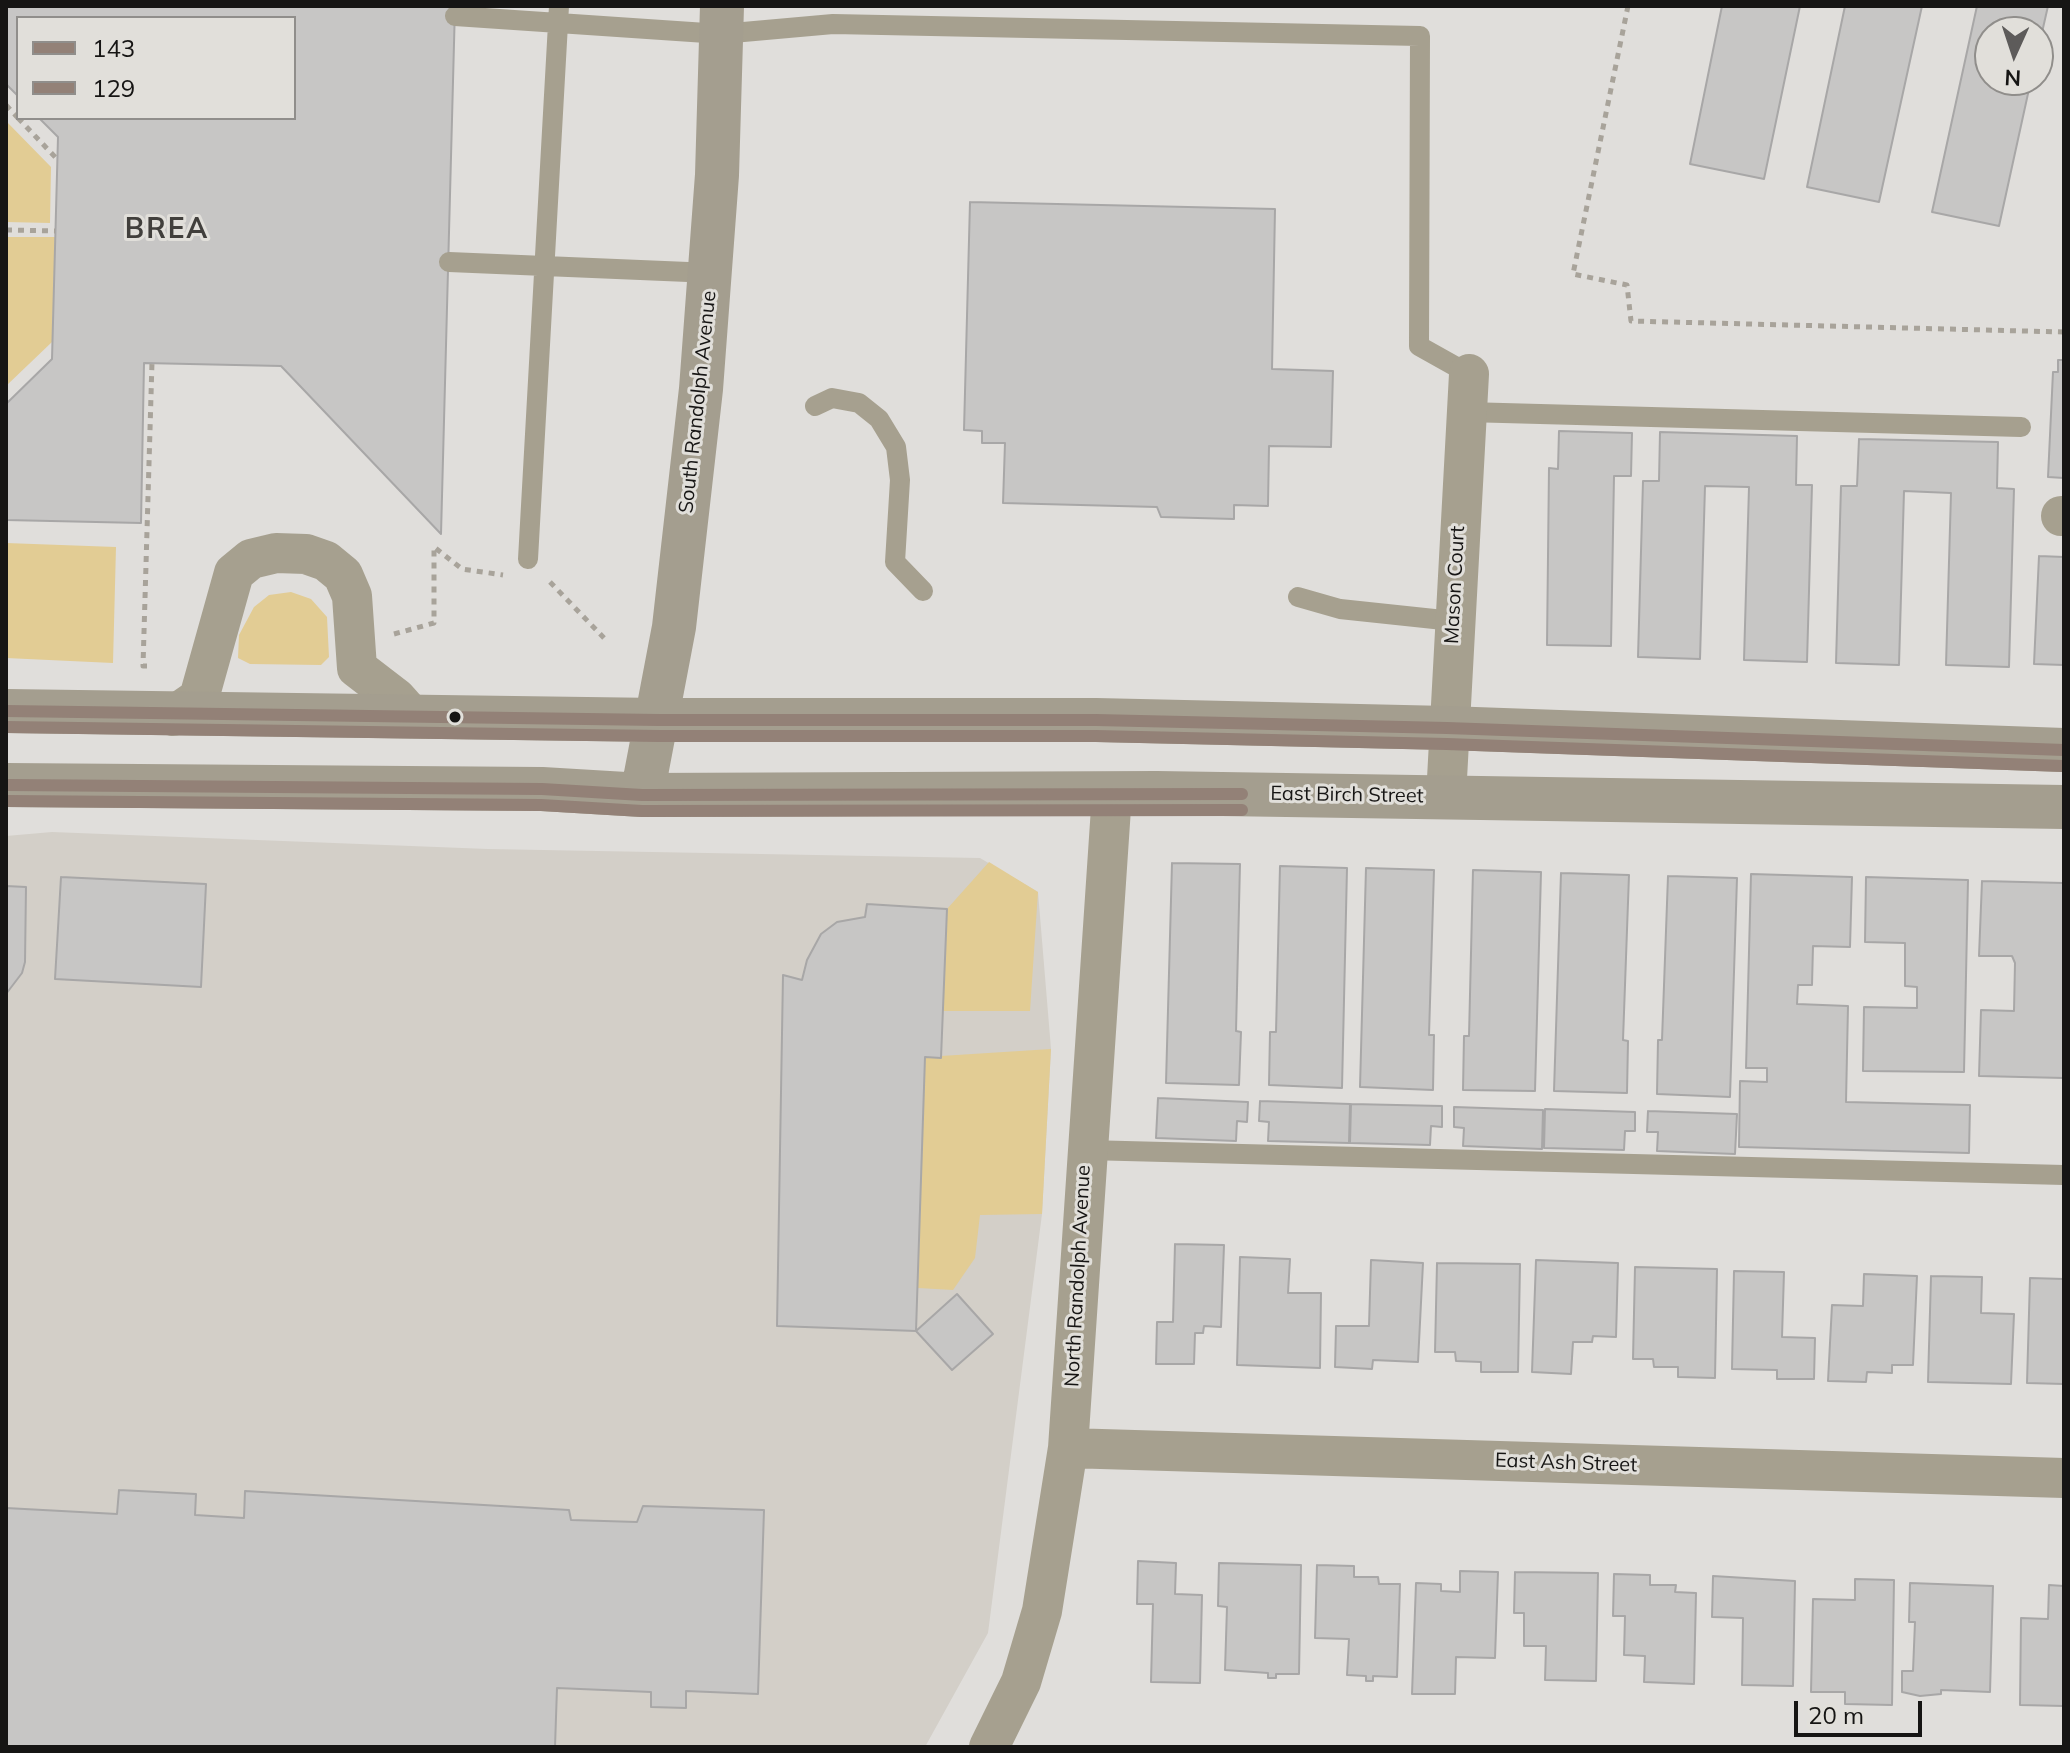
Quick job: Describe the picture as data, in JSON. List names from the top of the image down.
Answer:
{
  "streets": {
    "street": [
      "South Randolph Avenue",
      "Mason Court",
      "East Birch Street",
      "North Randolph Avenue",
      "East Ash Street"
    ]
  },
  "crossings": [
    ["South Randolph Avenue", "East Birch Street"],
    ["Mason Court", "East Birch Street"],
    ["East Birch Street", "North Randolph Avenue"],
    ["North Randolph Avenue", "East Ash Street"]
  ],
  "districts": ["BREA"],
  "lines": ["transit line 143", "transit line 129"],
  "legend": ["143", "129"],
  "scale_bar": "20 m",
  "north": "bottom"
}
